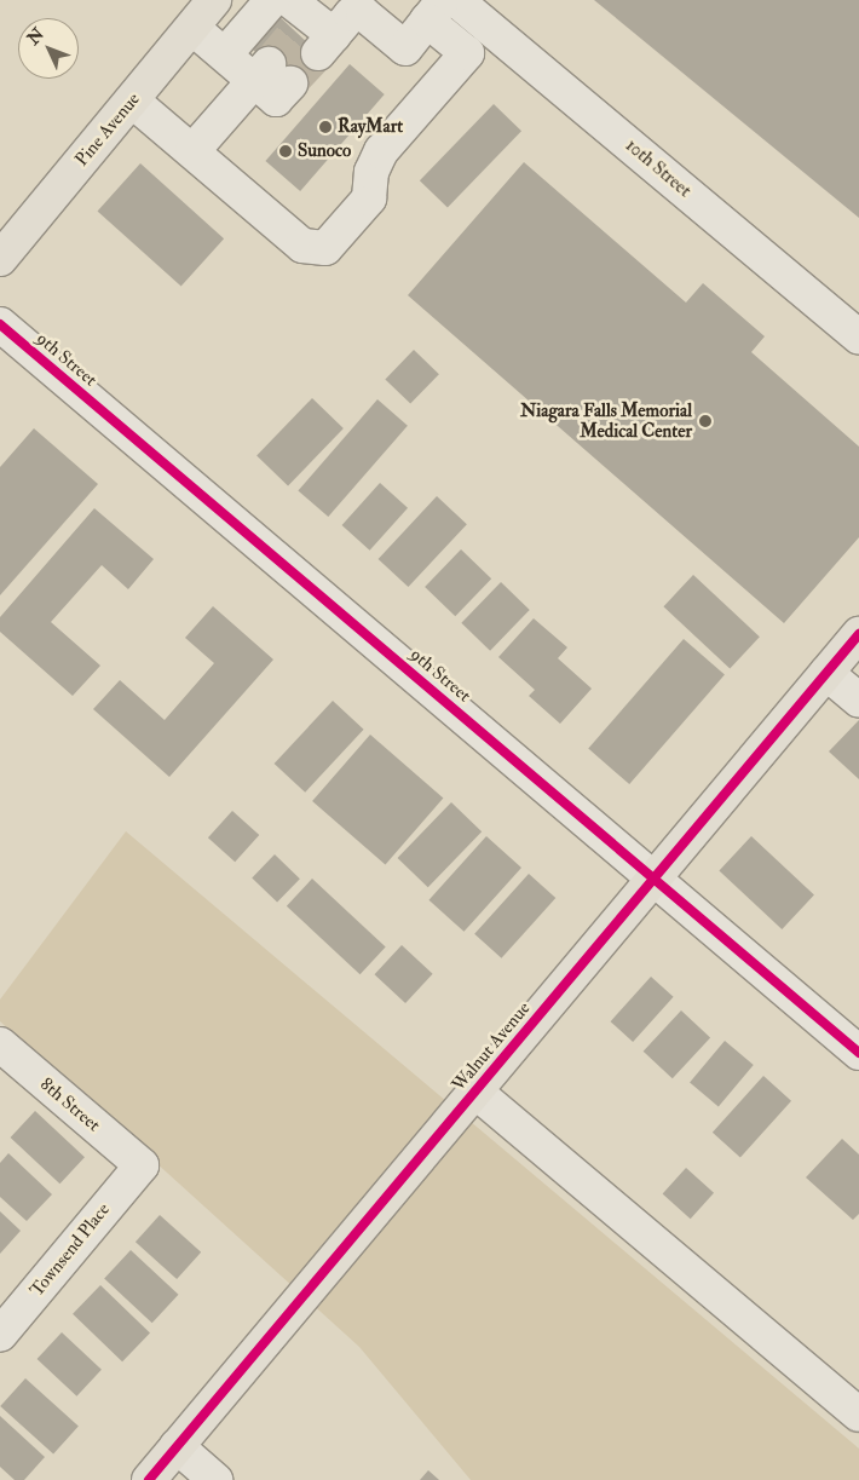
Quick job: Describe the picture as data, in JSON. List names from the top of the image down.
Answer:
{
  "streets": {
    "main road": ["Pine Avenue", "Walnut Avenue"],
    "street": [
      "10th Street",
      "9th Street",
      "8th Street",
      "Townsend Place"
    ]
  },
  "crossings": [
    ["9th Street", "Walnut Avenue"],
    ["8th Street", "Townsend Place"]
  ],
  "places": ["RayMart", "Sunoco", "Niagara Falls Memorial Medical Center"],
  "north": "top left"
}
